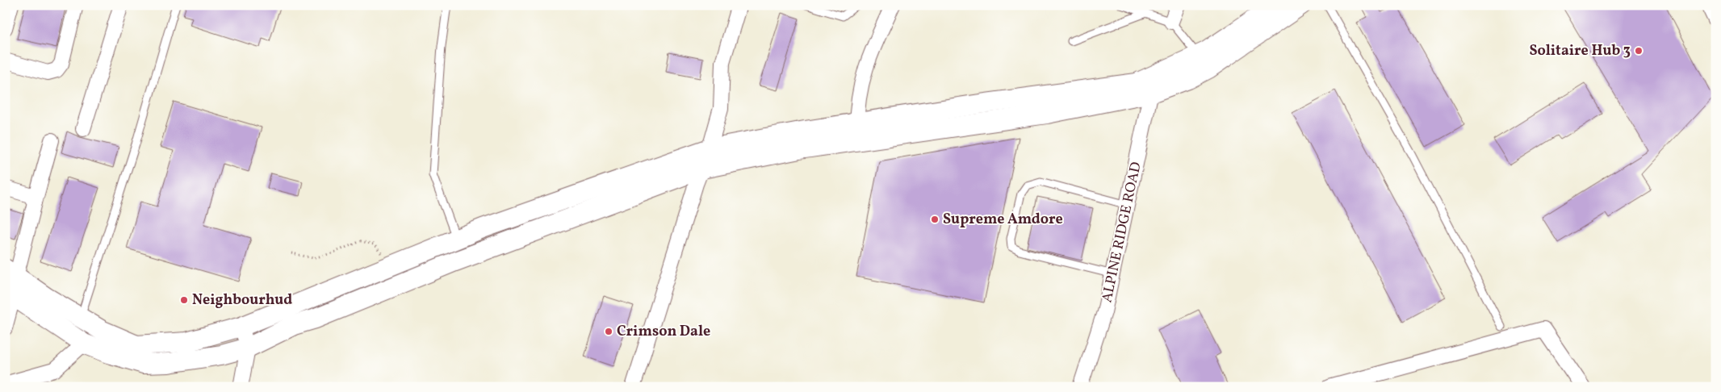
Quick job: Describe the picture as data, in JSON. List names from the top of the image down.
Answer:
{
  "streets": {
    "street": ["ALPINE RIDGE ROAD"]
  },
  "places": [
    "Solitaire Hub 3",
    "Supreme Amdore",
    "Neighbourhud",
    "Crimson Dale"
  ]
}
